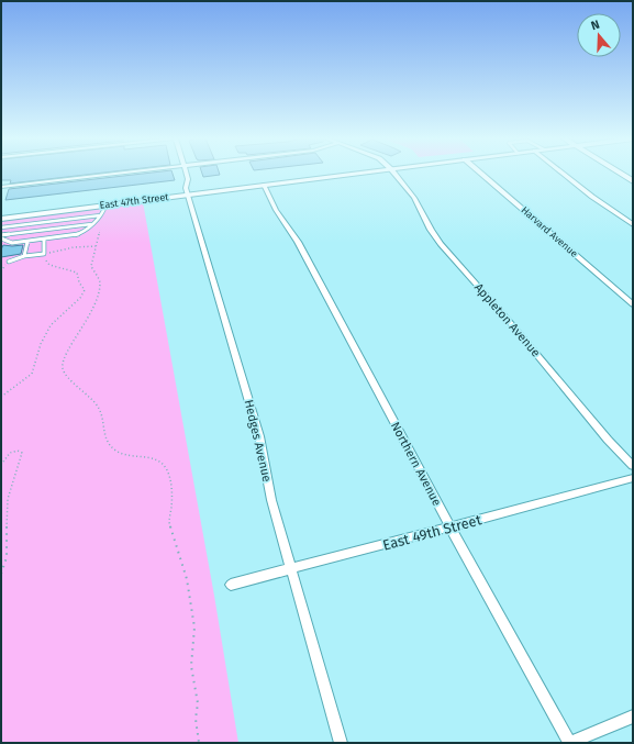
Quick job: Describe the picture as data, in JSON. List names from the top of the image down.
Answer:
{
  "streets": {
    "main road": ["East 47th Street"],
    "street": [
      "Harvard Avenue",
      "Appleton Avenue",
      "Hedges Avenue",
      "Northern Avenue",
      "East 49th Street"
    ]
  },
  "crossings": [
    ["East 47th Street", "Hedges Avenue"],
    ["East 47th Street", "Northern Avenue"],
    ["Hedges Avenue", "East 49th Street"],
    ["Northern Avenue", "East 49th Street"]
  ],
  "north": "top"
}
